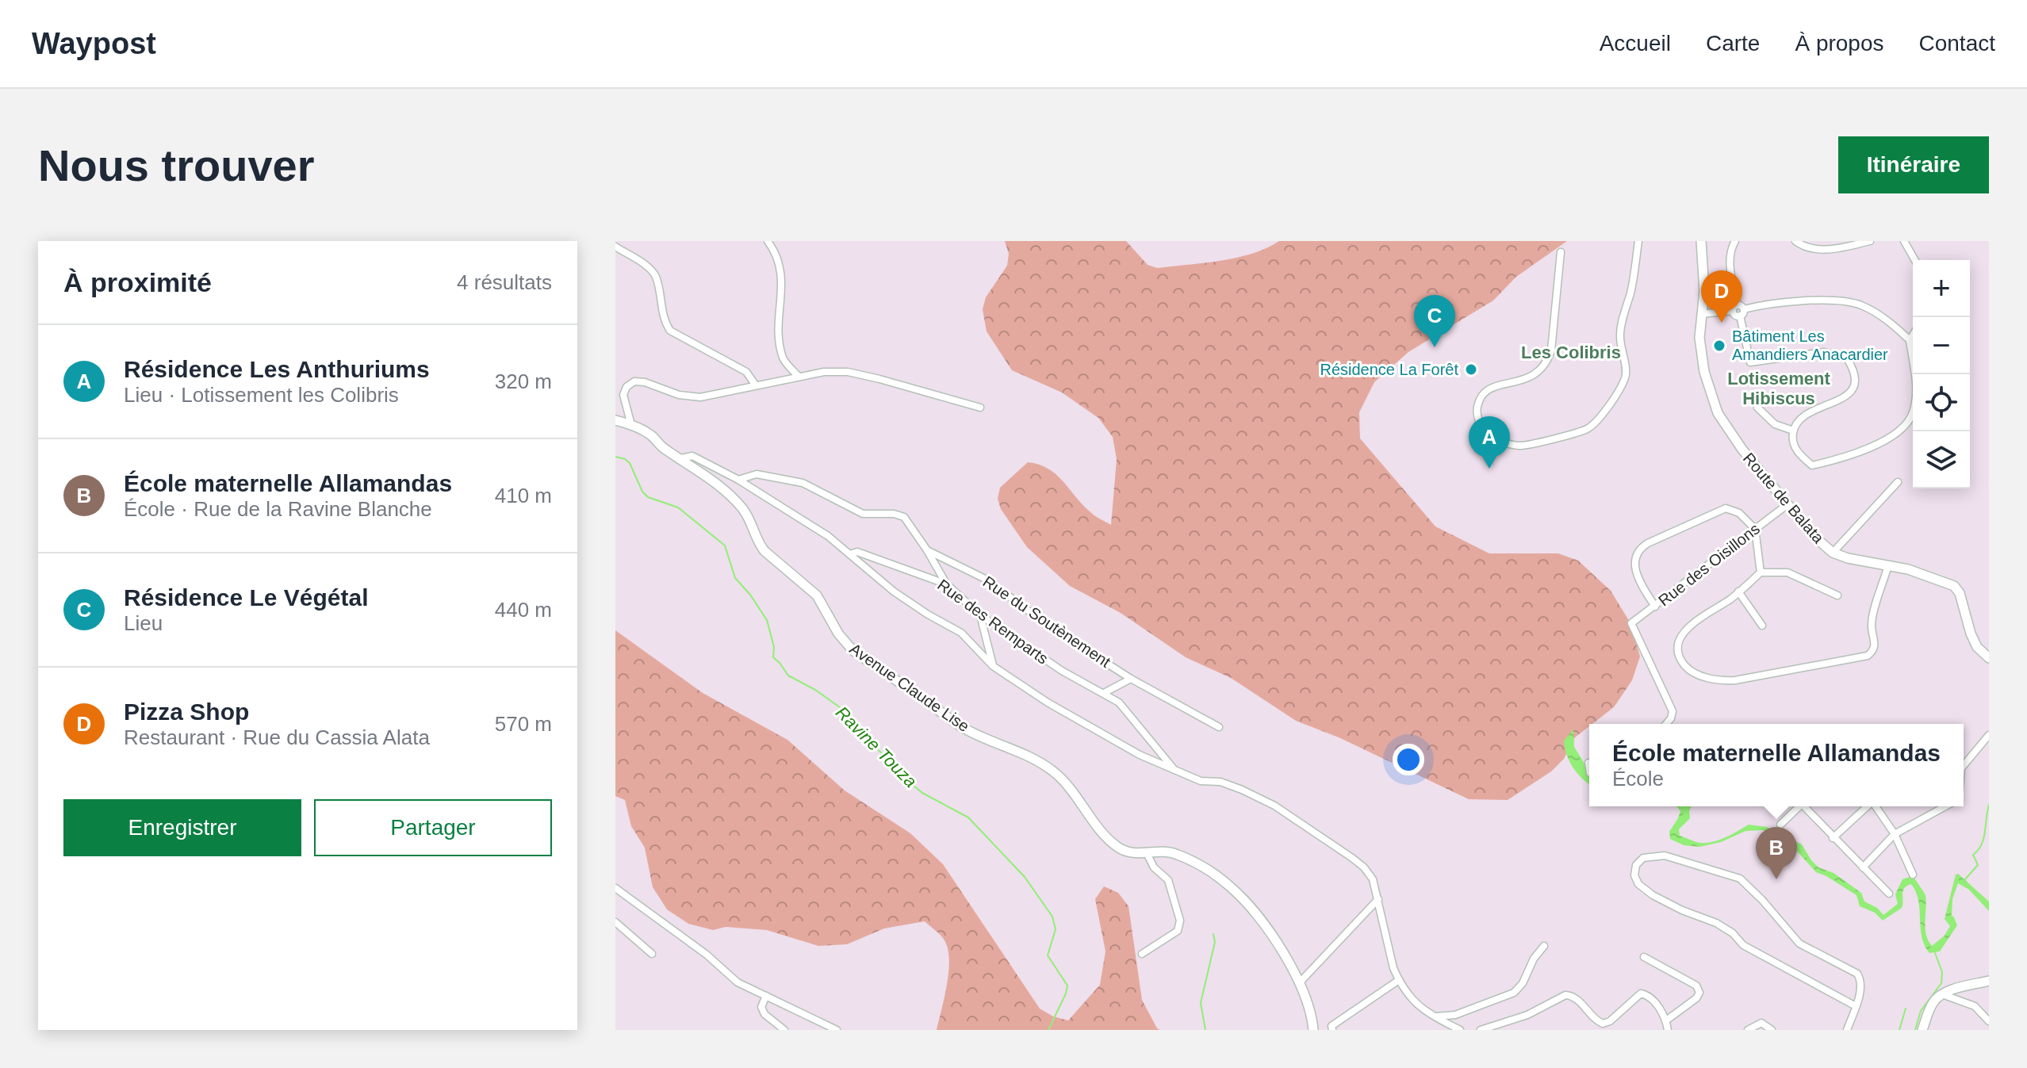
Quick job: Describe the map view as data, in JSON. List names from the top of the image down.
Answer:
{
  "streets": {
    "street": [
      "Route de Balata",
      "Rue des Oisillons",
      "Rue des Remparts",
      "Rue du Soutènement",
      "Avenue Claude Lise"
    ]
  },
  "crossings": [
    ["Route de Balata", "Rue des Oisillons"]
  ],
  "districts": ["Les Colibris", "Lotissement Hibiscus"],
  "water": ["Ravine Touza"],
  "places": ["Bâtiment Les Amandiers Anacardier", "Résidence La Forêt"],
  "page": {
    "header": "Waypost",
    "nav": [
      "Accueil",
      "Carte",
      "À propos",
      "Contact"
    ],
    "buttons": [
      "Itinéraire",
      ["Enregistrer", "Partager"]
    ],
    "title": "Nous trouver",
    "heading": ["À proximité", "4 résultats"],
    "map_buttons": ["+", "−"],
    "pins": [
      "D",
      "C",
      "A",
      "B"
    ],
    "list": [
      {
        "mark": "A",
        "name": "Résidence Les Anthuriums",
        "note": "Lieu · Lotissement les Colibris",
        "value": "320 m"
      },
      {
        "mark": "B",
        "name": "École maternelle Allamandas",
        "note": "École · Rue de la Ravine Blanche",
        "value": "410 m"
      },
      {
        "mark": "C",
        "name": "Résidence Le Végétal",
        "note": "Lieu",
        "value": "440 m"
      },
      {
        "mark": "D",
        "name": "Pizza Shop",
        "note": "Restaurant · Rue du Cassia Alata",
        "value": "570 m"
      }
    ],
    "popup": ["École maternelle Allamandas", "École"]
  }
}
